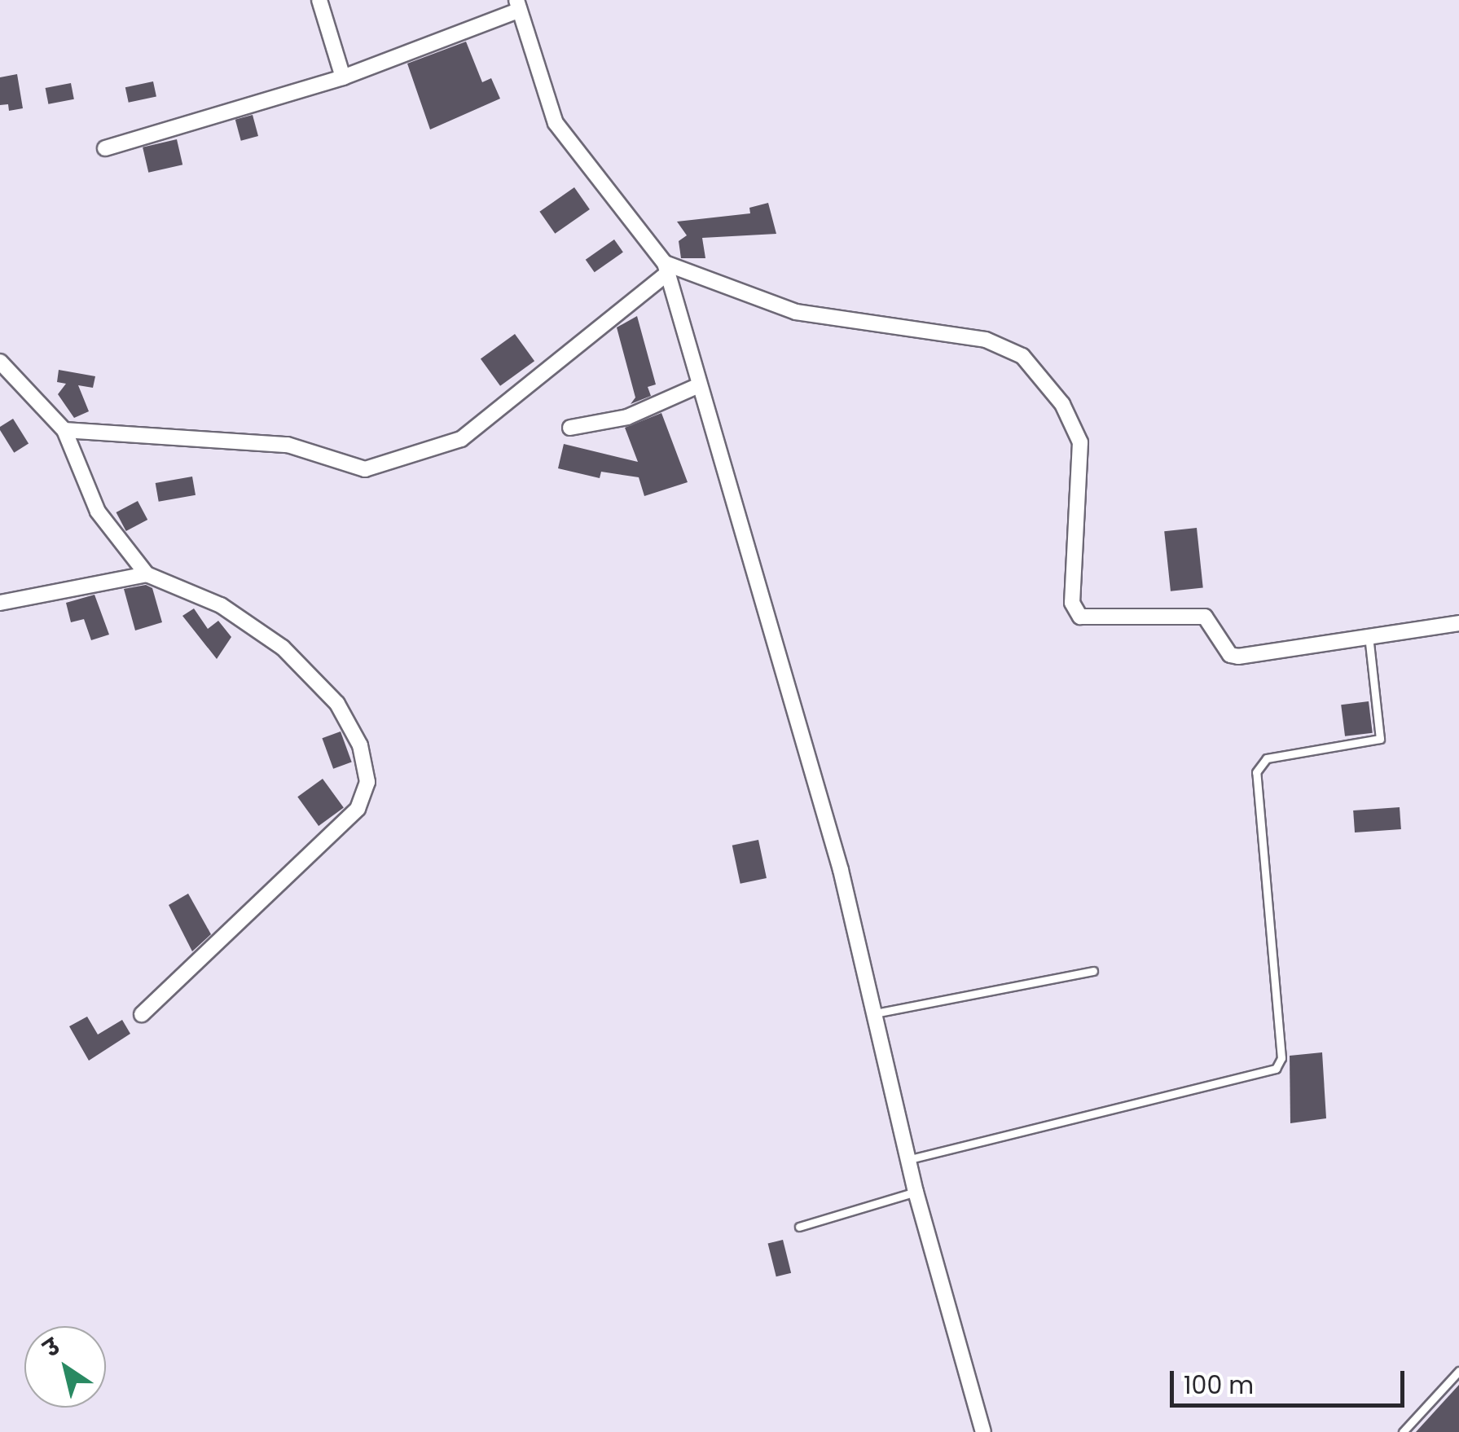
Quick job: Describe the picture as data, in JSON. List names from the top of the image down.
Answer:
{
  "scale_bar": "100 m",
  "north": "top left"
}
